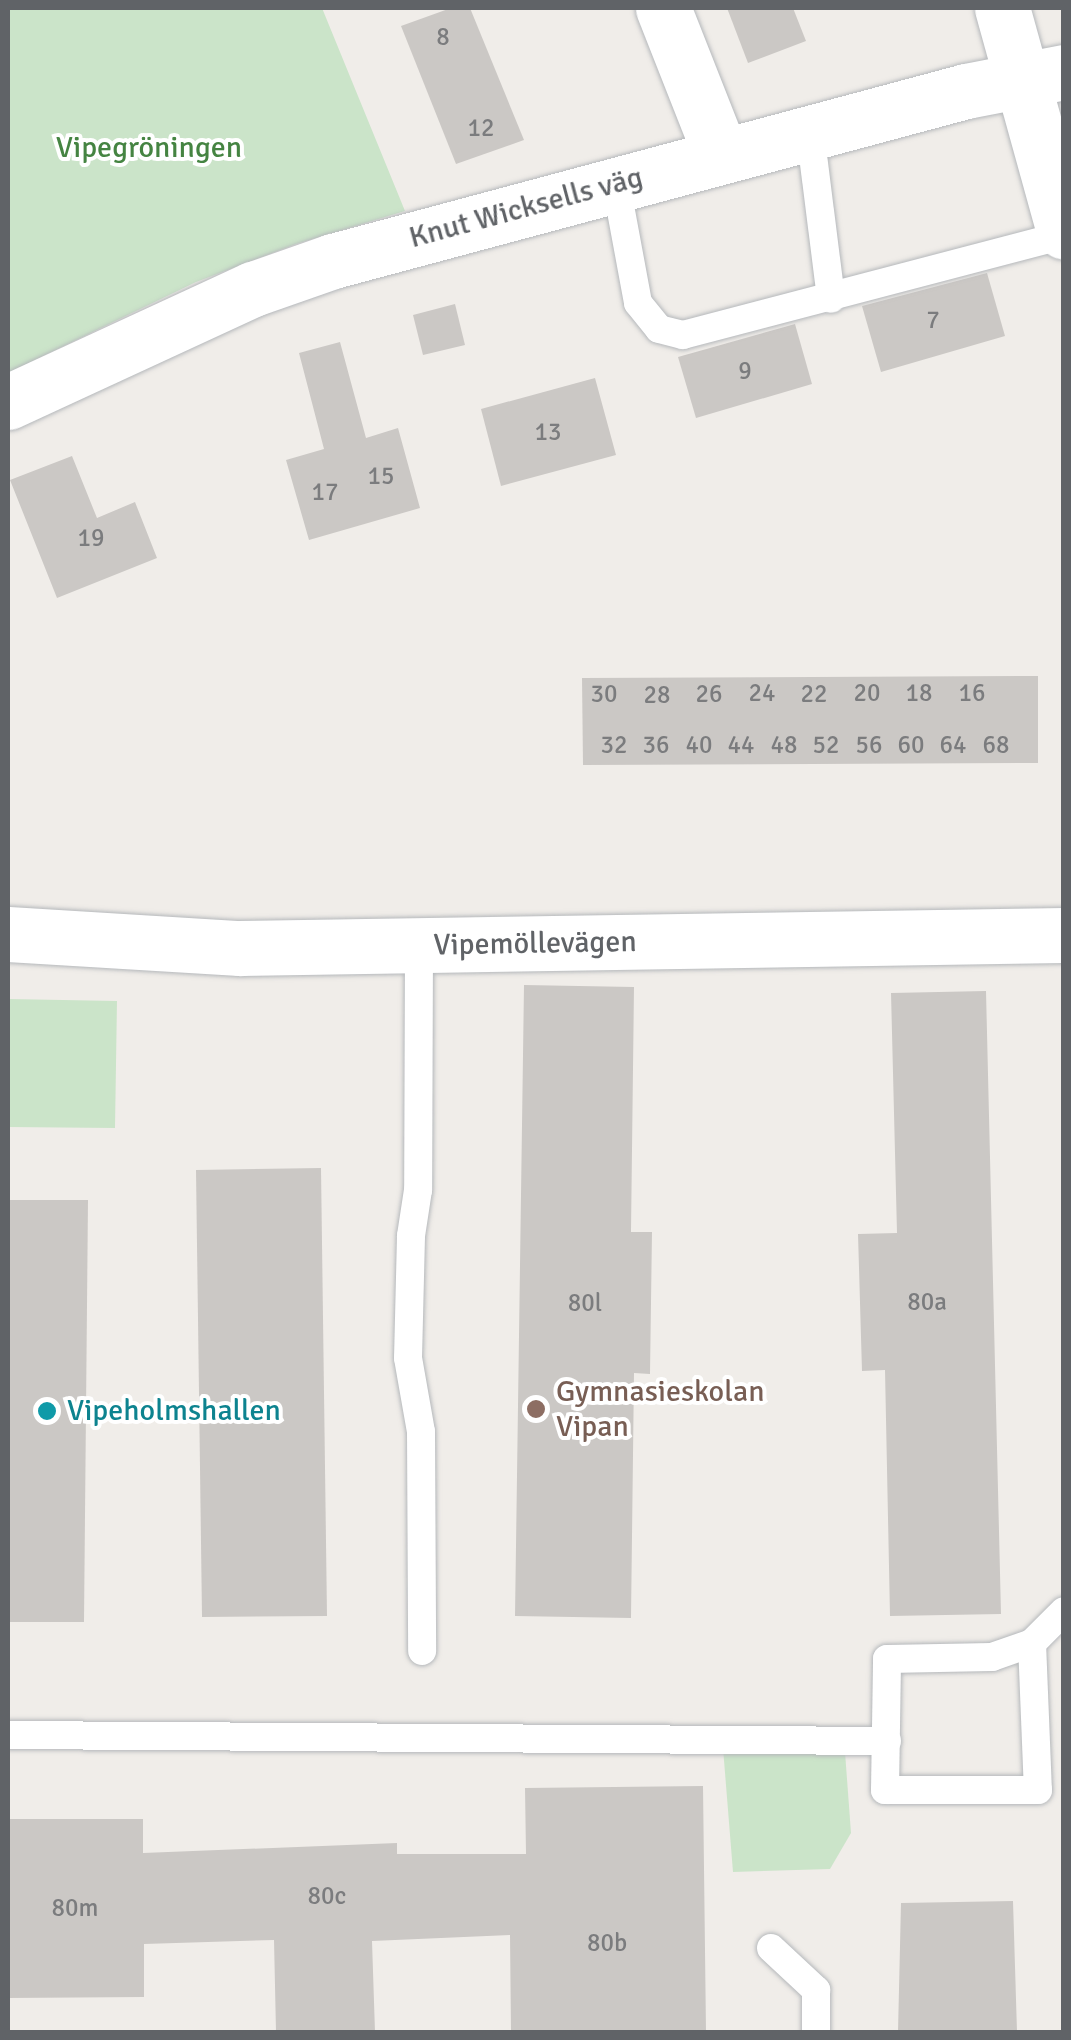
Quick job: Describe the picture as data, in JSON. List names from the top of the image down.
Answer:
{
  "streets": {
    "street": ["Knut Wicksells väg", "Vipemöllevägen"]
  },
  "parks": ["Vipegröningen"],
  "places": ["Gymnasieskolan Vipan", "Vipeholmshallen"],
  "house_numbers": [
    "8",
    "12",
    "7",
    "9",
    "13",
    "15",
    "17",
    "19",
    "24",
    "20",
    "18",
    "16",
    "30",
    "26",
    "22",
    "28",
    "32",
    "36",
    "40",
    "44",
    "48",
    "52",
    "56",
    "60",
    "64",
    "68",
    "80a",
    "80l",
    "80c",
    "80m",
    "80b"
  ]
}
